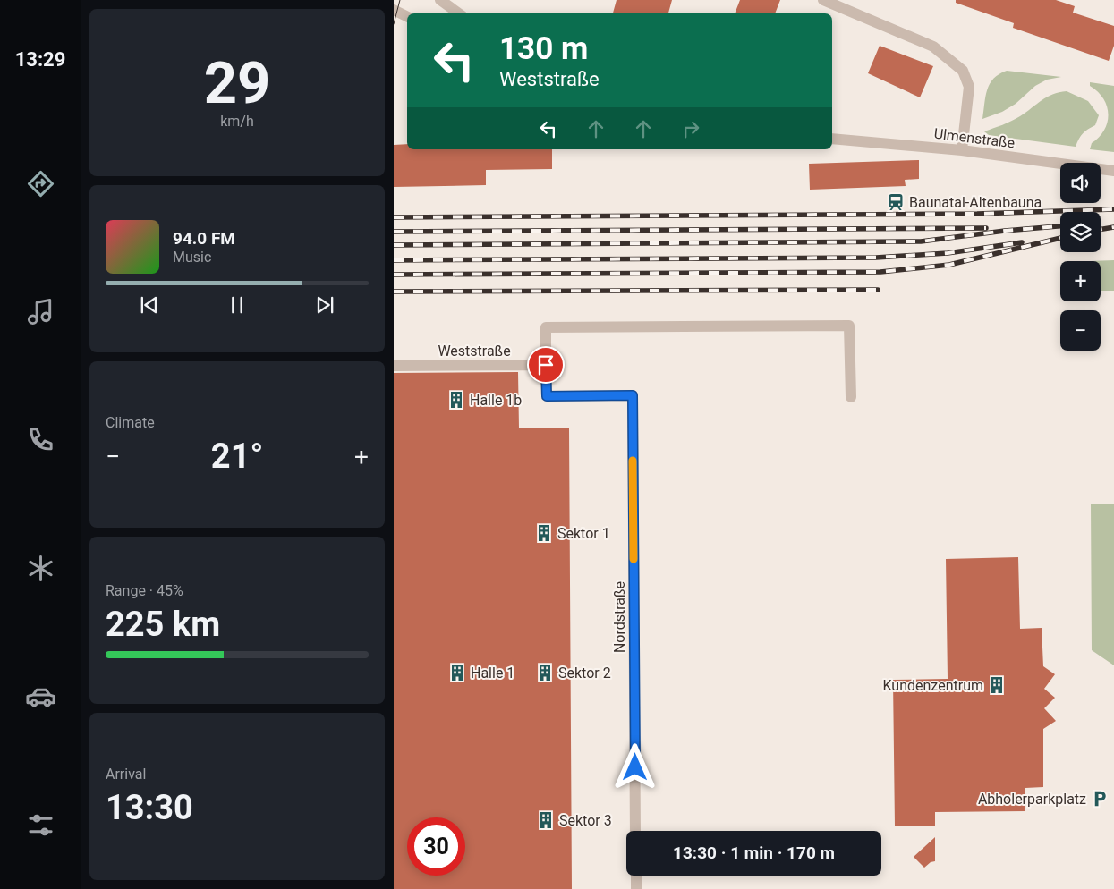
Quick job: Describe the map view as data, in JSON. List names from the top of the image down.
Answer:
{
  "streets": {
    "street": ["Ulmenstraße", "Weststraße", "Nordstraße"]
  },
  "crossings": [
    ["Weststraße", "Nordstraße"]
  ],
  "places": {
    "station": ["Baunatal-Altenbauna"],
    "building": [
      "Halle 1b",
      "Sektor 1",
      "Halle 1",
      "Sektor 2",
      "Kundenzentrum",
      "Sektor 3"
    ],
    "parking": ["Abholerparkplatz"]
  },
  "page": {
    "tabs": "13:29",
    "tile": [
      ["29", "km/h"],
      "Climate",
      ["Range · 45%", "225 km"],
      ["Arrival", "13:30"]
    ],
    "turn": ["130 m", "Weststraße"],
    "map_buttons": ["+", "−"],
    "song": ["94.0 FM", "Music"],
    "heat": ["−", "21°", "+"],
    "limit": "30",
    "trip": "13:30 · 1 min · 170 m"
  }
}
